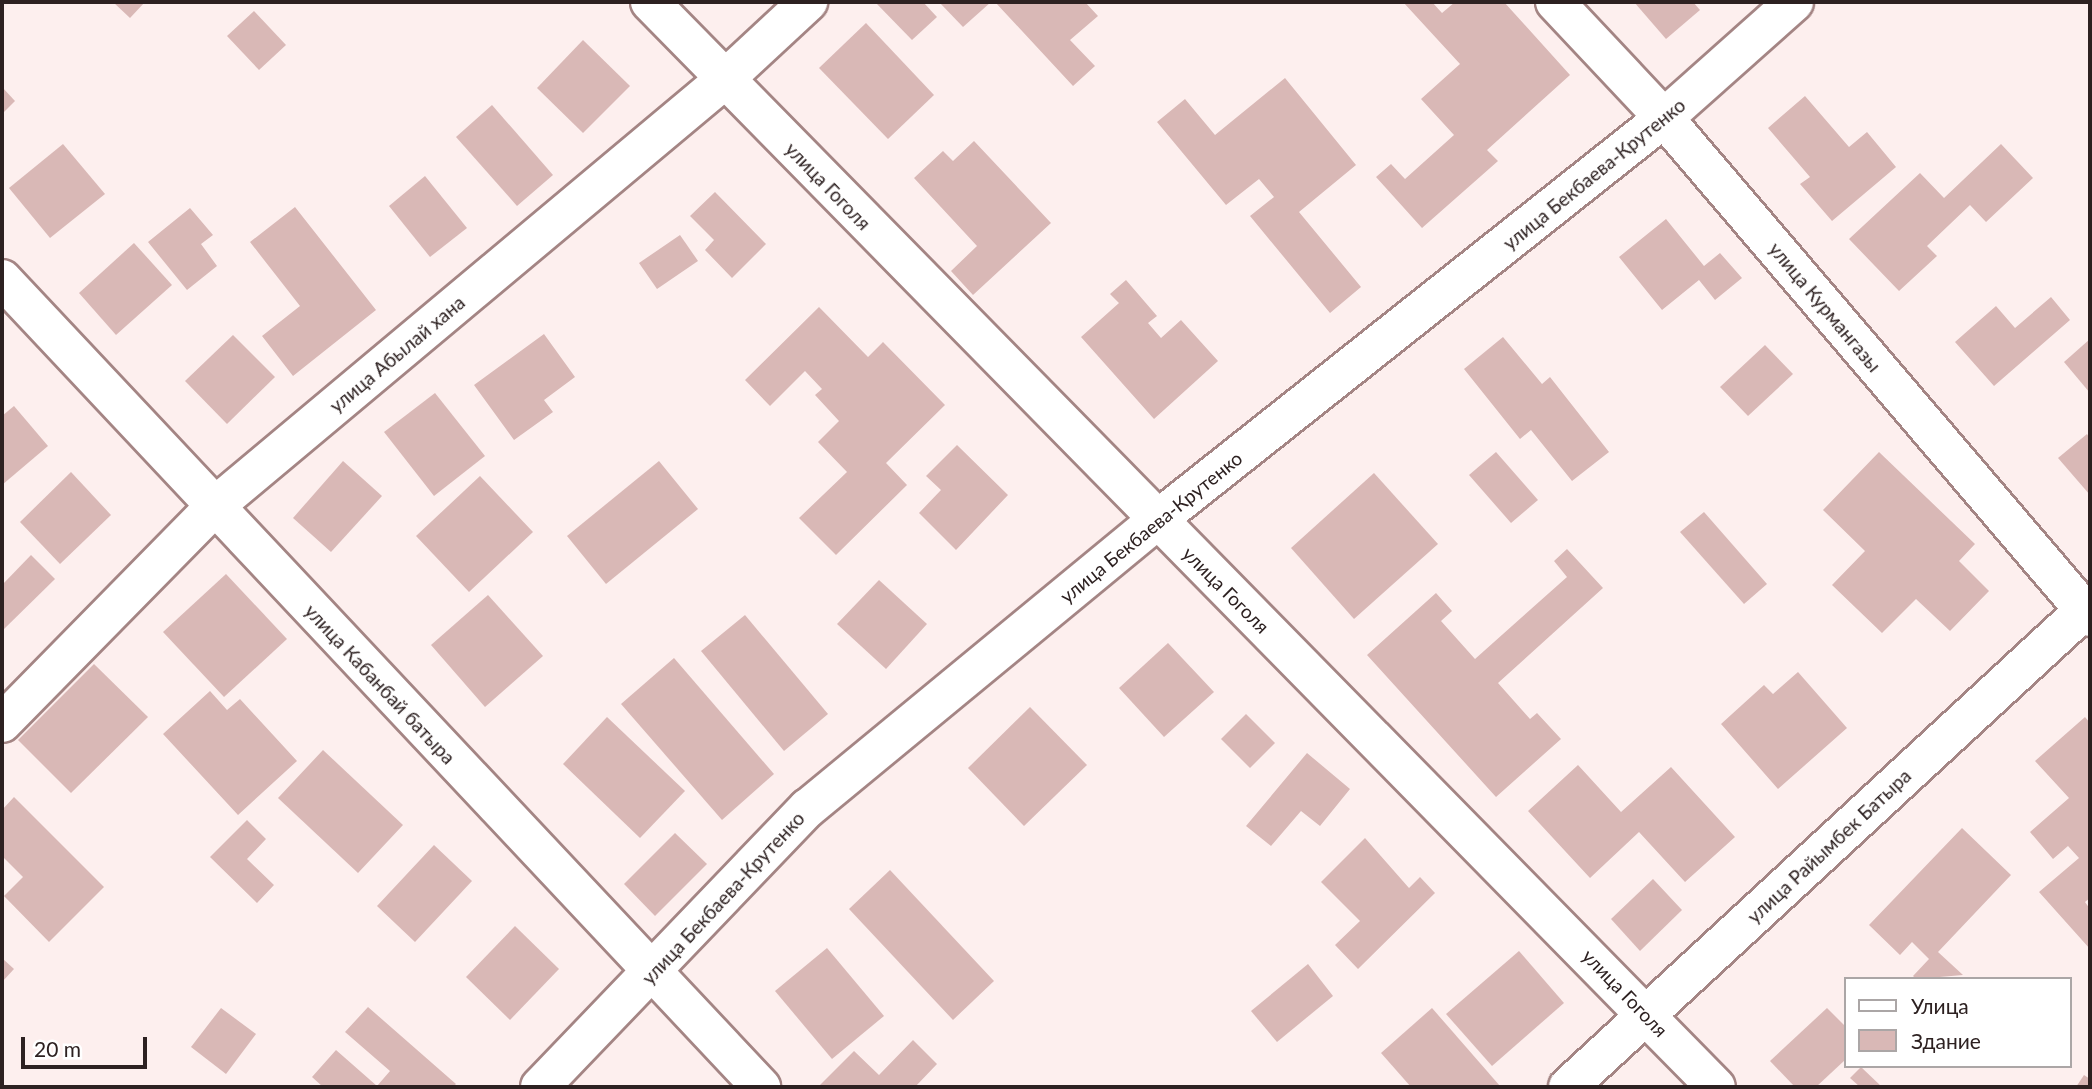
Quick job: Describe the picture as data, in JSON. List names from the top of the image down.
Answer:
{
  "streets": {
    "street": [
      "улица Бекбаева-Крутенко",
      "улица Гоголя",
      "улица Курмангазы",
      "улица Абылай хана",
      "улица Кабанбай батыра",
      "улица Райымбек Батыра"
    ]
  },
  "crossings": [
    ["улица Бекбаева-Крутенко", "улица Гоголя"],
    ["улица Бекбаева-Крутенко", "улица Курмангазы"],
    ["улица Бекбаева-Крутенко", "улица Кабанбай батыра"],
    ["улица Гоголя", "улица Абылай хана"],
    ["улица Гоголя", "улица Райымбек Батыра"],
    ["улица Курмангазы", "улица Райымбек Батыра"],
    ["улица Абылай хана", "улица Кабанбай батыра"]
  ],
  "legend": ["Улица", "Здание"],
  "scale_bar": "20 m"
}
